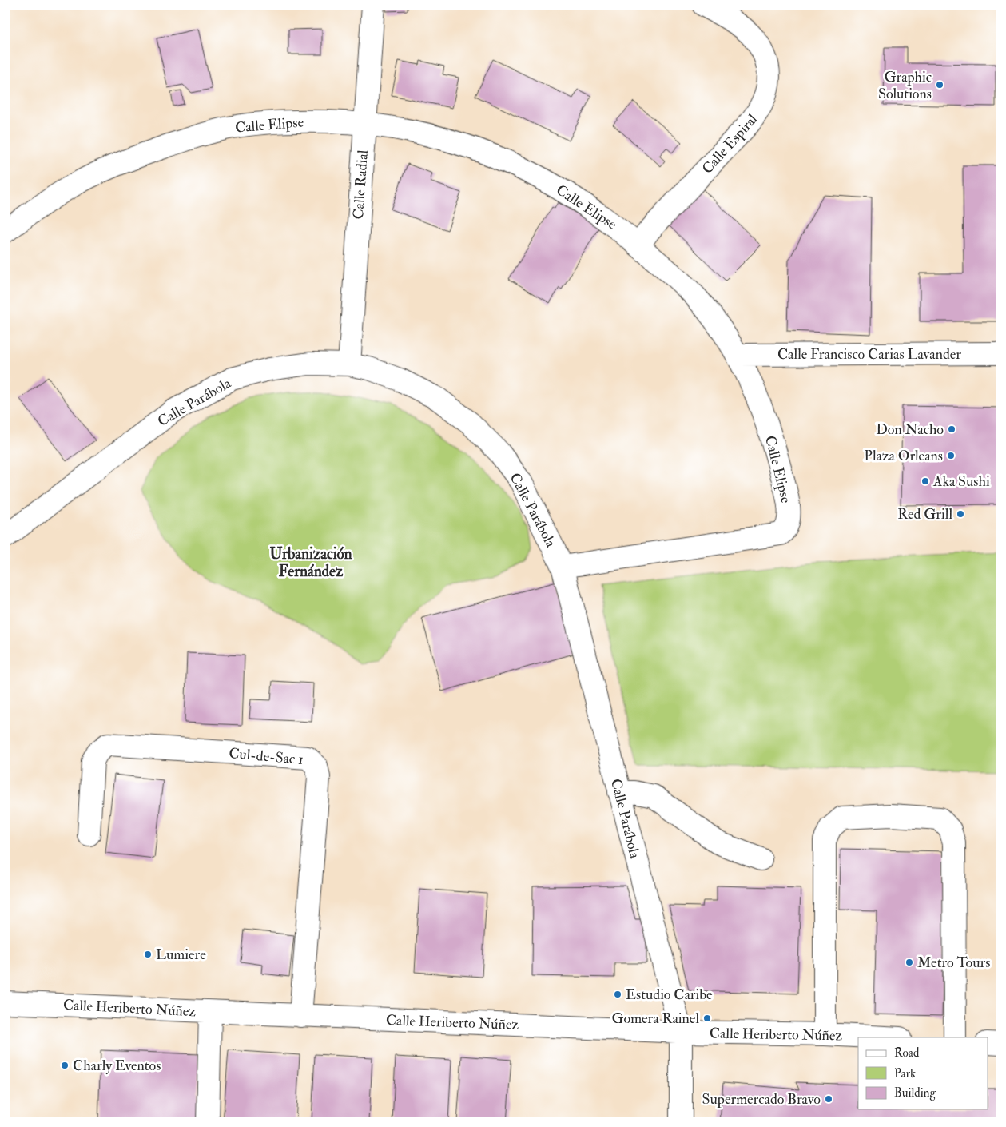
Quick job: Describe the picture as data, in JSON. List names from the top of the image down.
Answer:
{
  "streets": {
    "street": [
      "Calle Elipse",
      "Calle Espiral",
      "Calle Radial",
      "Calle Francisco Carias Lavander",
      "Calle Parábola",
      "Cul-de-Sac 1",
      "Calle Heriberto Núñez"
    ]
  },
  "crossings": [
    ["Calle Elipse", "Calle Espiral"],
    ["Calle Elipse", "Calle Radial"],
    ["Calle Elipse", "Calle Francisco Carias Lavander"],
    ["Calle Elipse", "Calle Parábola"],
    ["Calle Radial", "Calle Parábola"],
    ["Calle Parábola", "Calle Heriberto Núñez"],
    ["Cul-de-Sac 1", "Calle Heriberto Núñez"]
  ],
  "districts": ["Urbanización Fernández"],
  "places": [
    "Graphic Solutions",
    "Don Nacho",
    "Plaza Orleans",
    "Aka Sushi",
    "Red Grill",
    "Lumiere",
    "Metro Tours",
    "Estudio Caribe",
    "Gomera Rainel",
    "Charly Eventos",
    "Supermercado Bravo"
  ],
  "legend": ["Road", "Park", "Building"]
}
